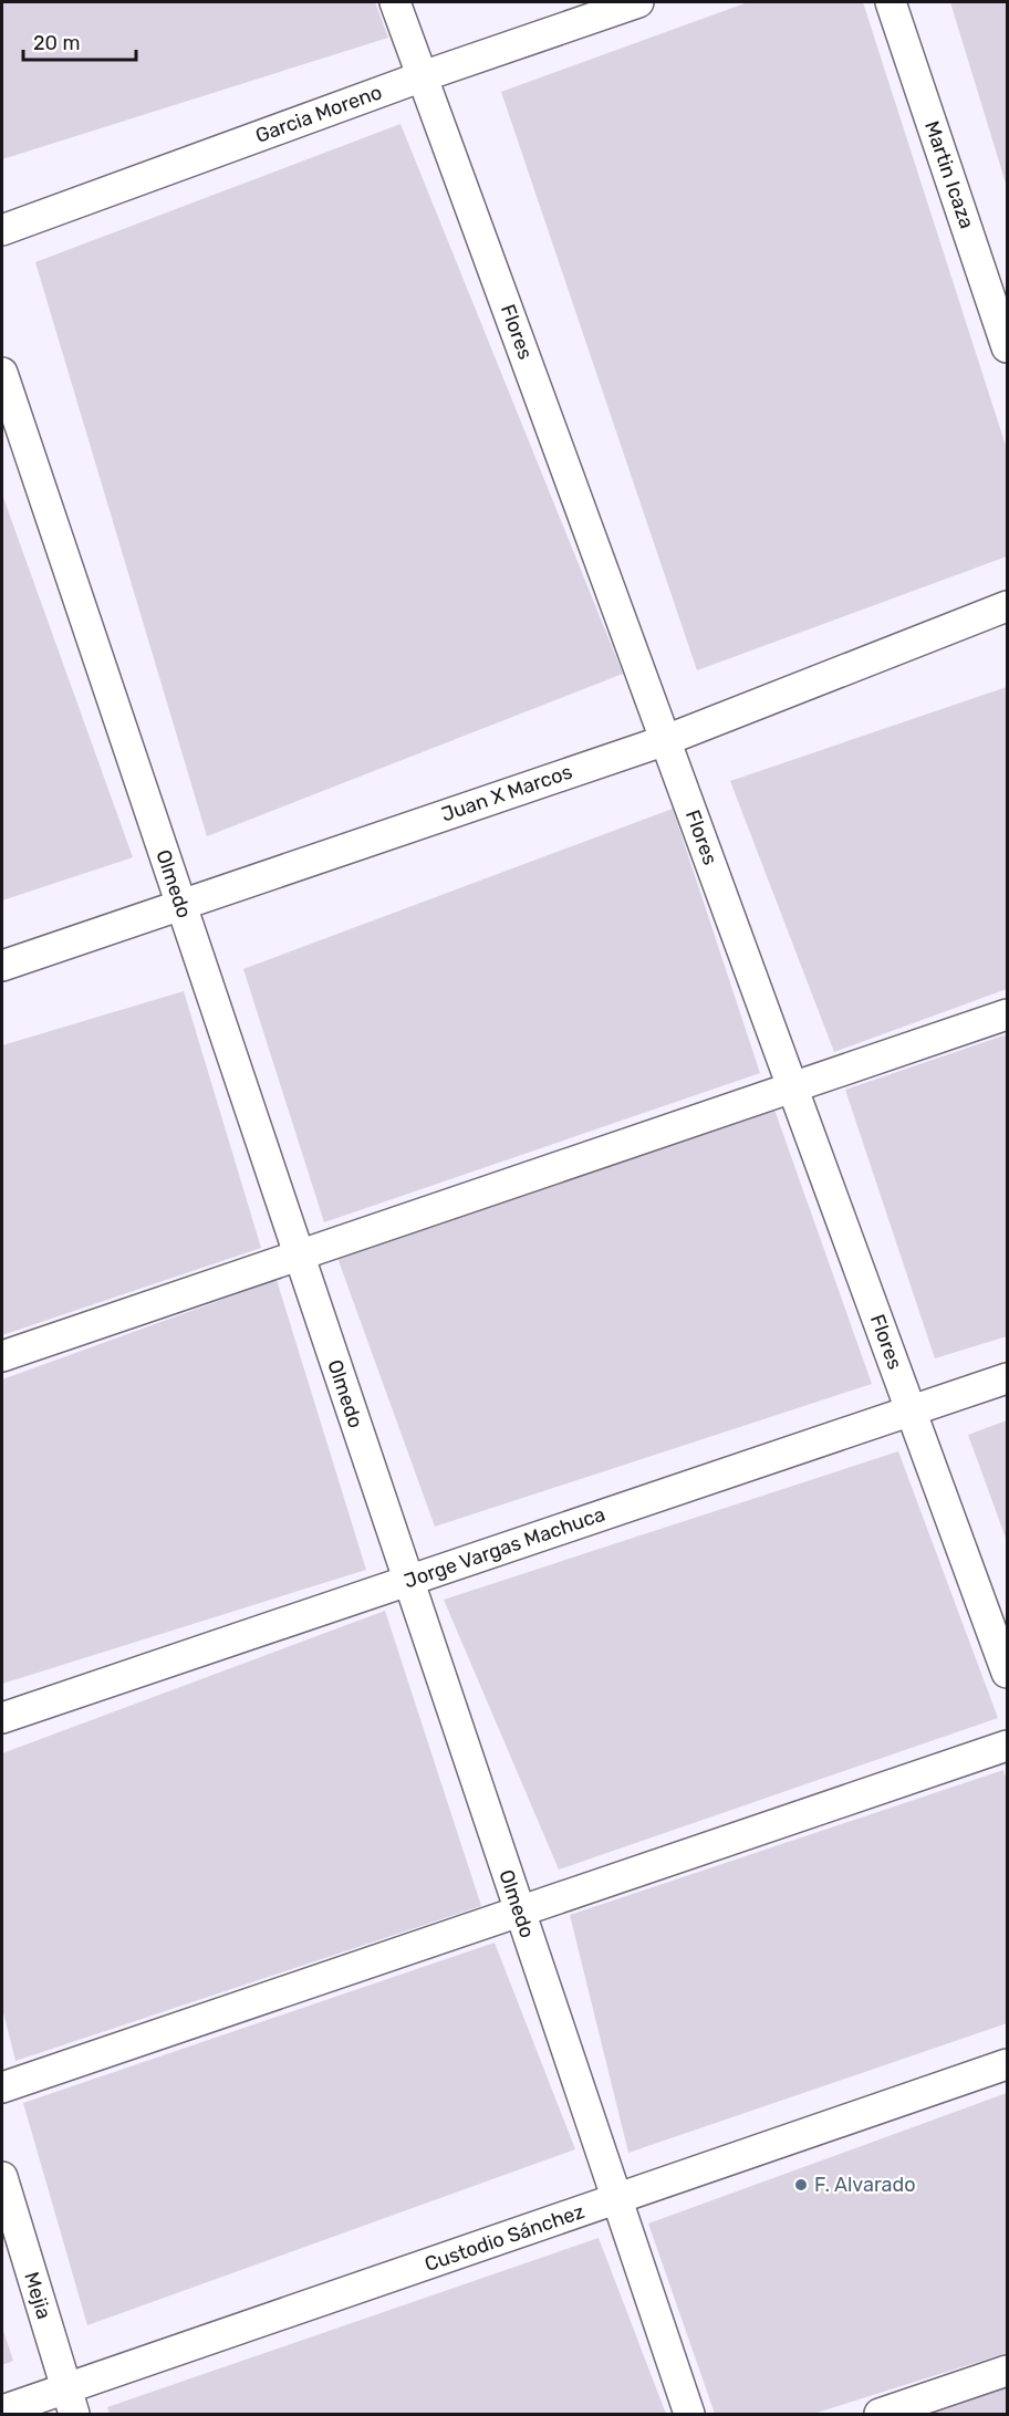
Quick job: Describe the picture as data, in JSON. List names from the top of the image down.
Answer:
{
  "streets": {
    "street": [
      "Garcia Moreno",
      "Martin Icaza",
      "Flores",
      "Juan X Marcos",
      "Olmedo",
      "Jorge Vargas Machuca",
      "Custodio Sánchez",
      "Mejia"
    ]
  },
  "crossings": [
    ["Garcia Moreno", "Flores"],
    ["Flores", "Juan X Marcos"],
    ["Flores", "Jorge Vargas Machuca"],
    ["Juan X Marcos", "Olmedo"],
    ["Olmedo", "Jorge Vargas Machuca"],
    ["Olmedo", "Custodio Sánchez"],
    ["Custodio Sánchez", "Mejia"]
  ],
  "places": ["F. Alvarado"],
  "scale_bar": "20 m"
}
